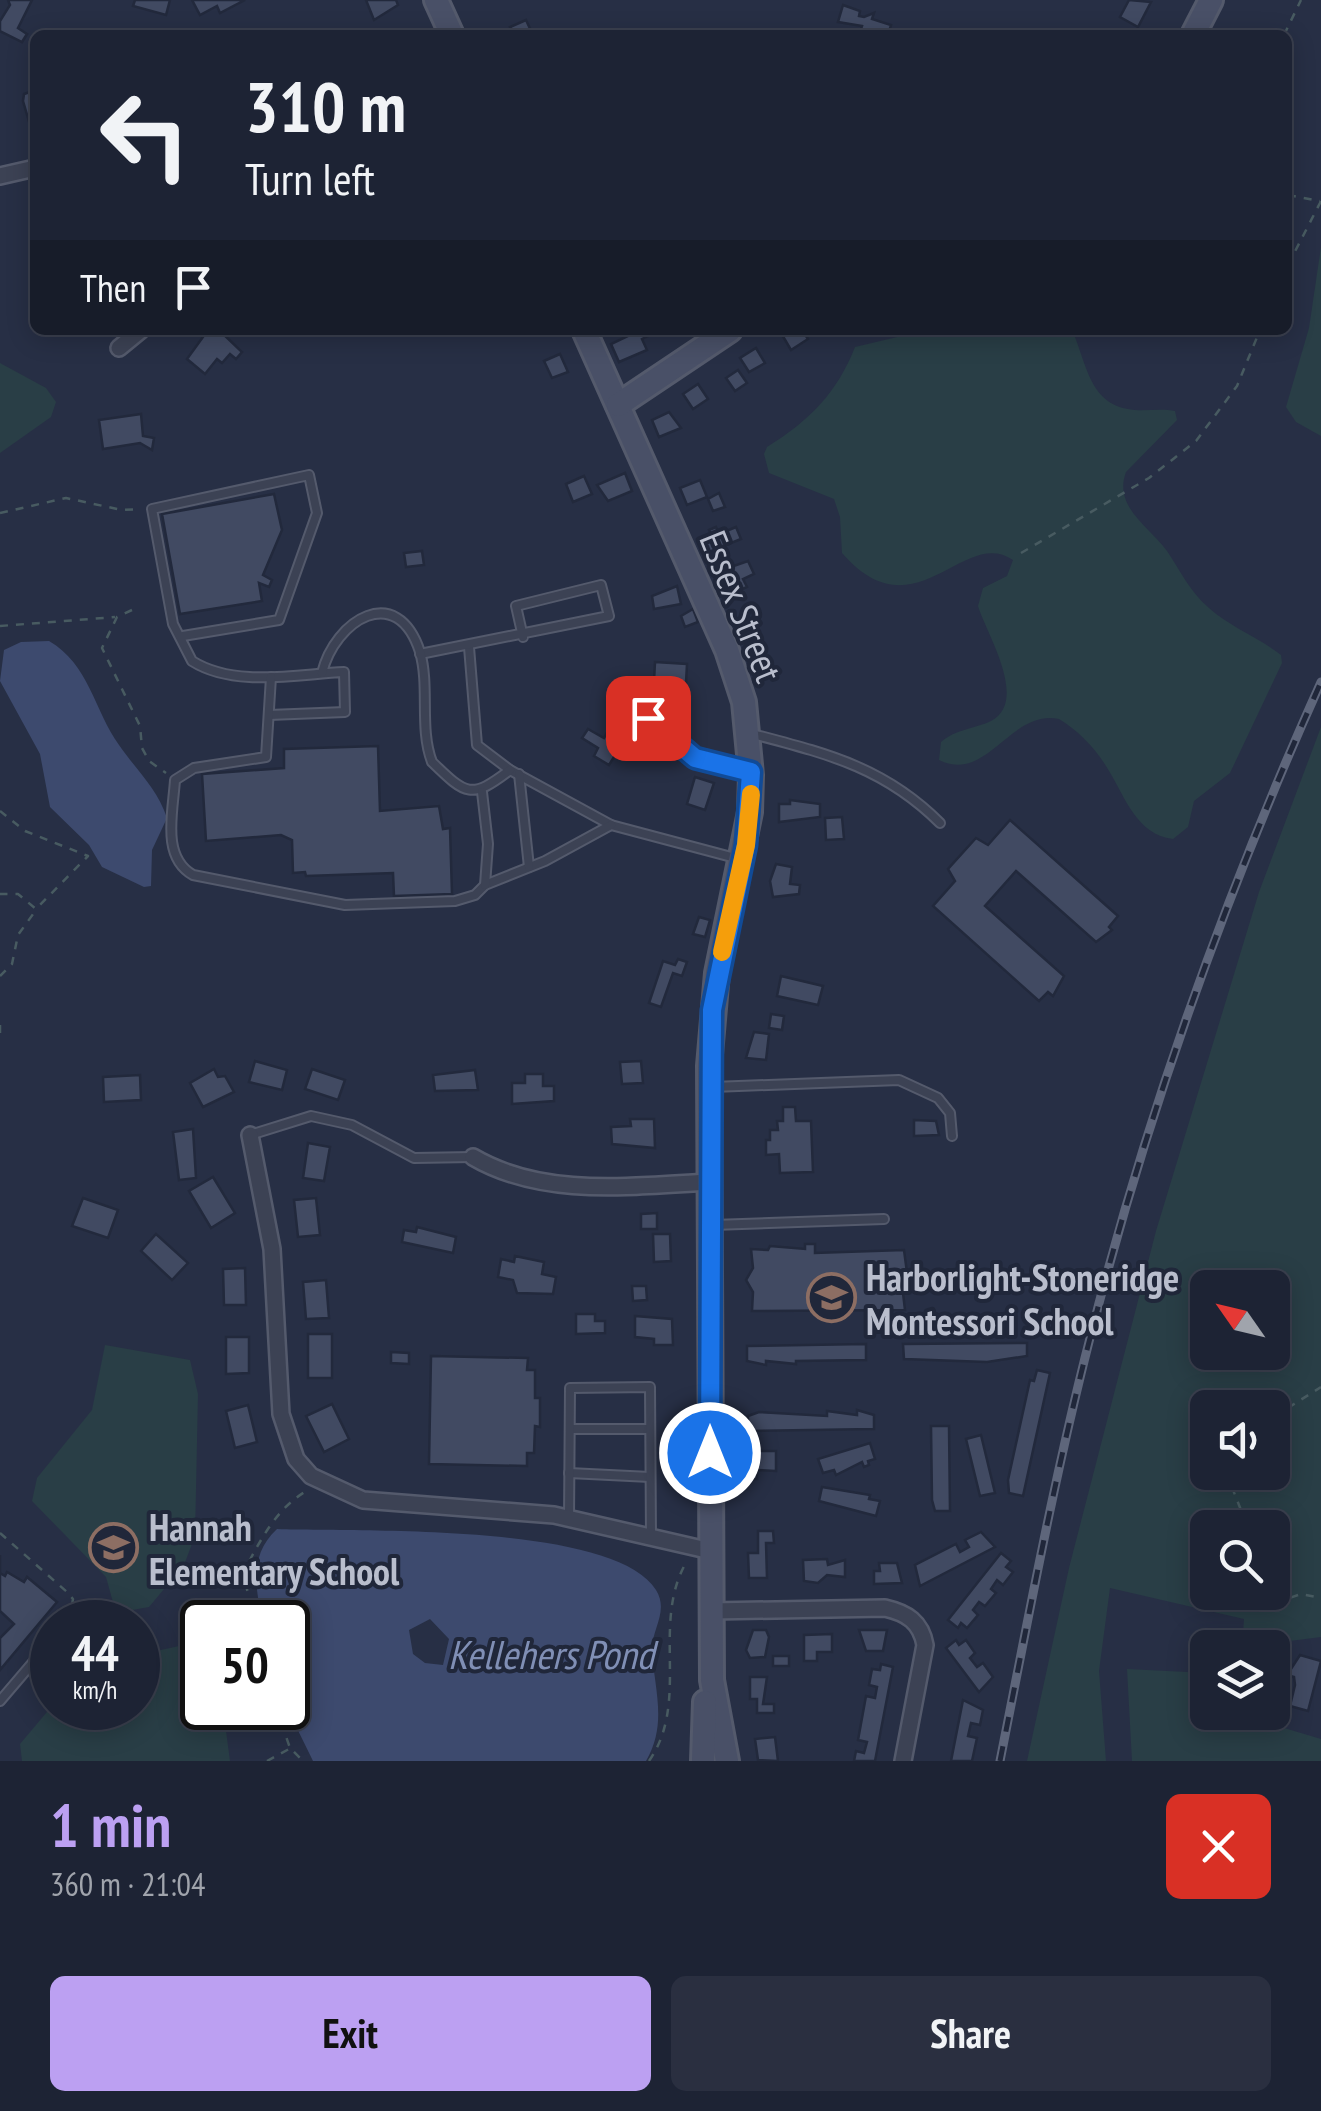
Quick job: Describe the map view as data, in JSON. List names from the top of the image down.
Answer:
{
  "streets": {
    "main road": ["Essex Street"]
  },
  "water": ["Kellehers Pond"],
  "places": {
    "school or university": ["Harborlight-Stoneridge Montessori School", "Hannah Elementary School"]
  },
  "north": "top left",
  "page": {
    "turn": ["310 m", "Turn left"],
    "then": "Then",
    "speed": "44 km/h",
    "limit": "50",
    "heading": ["1 min", "360 m · 21:04"],
    "buttons": ["Exit", "Share"]
  }
}
